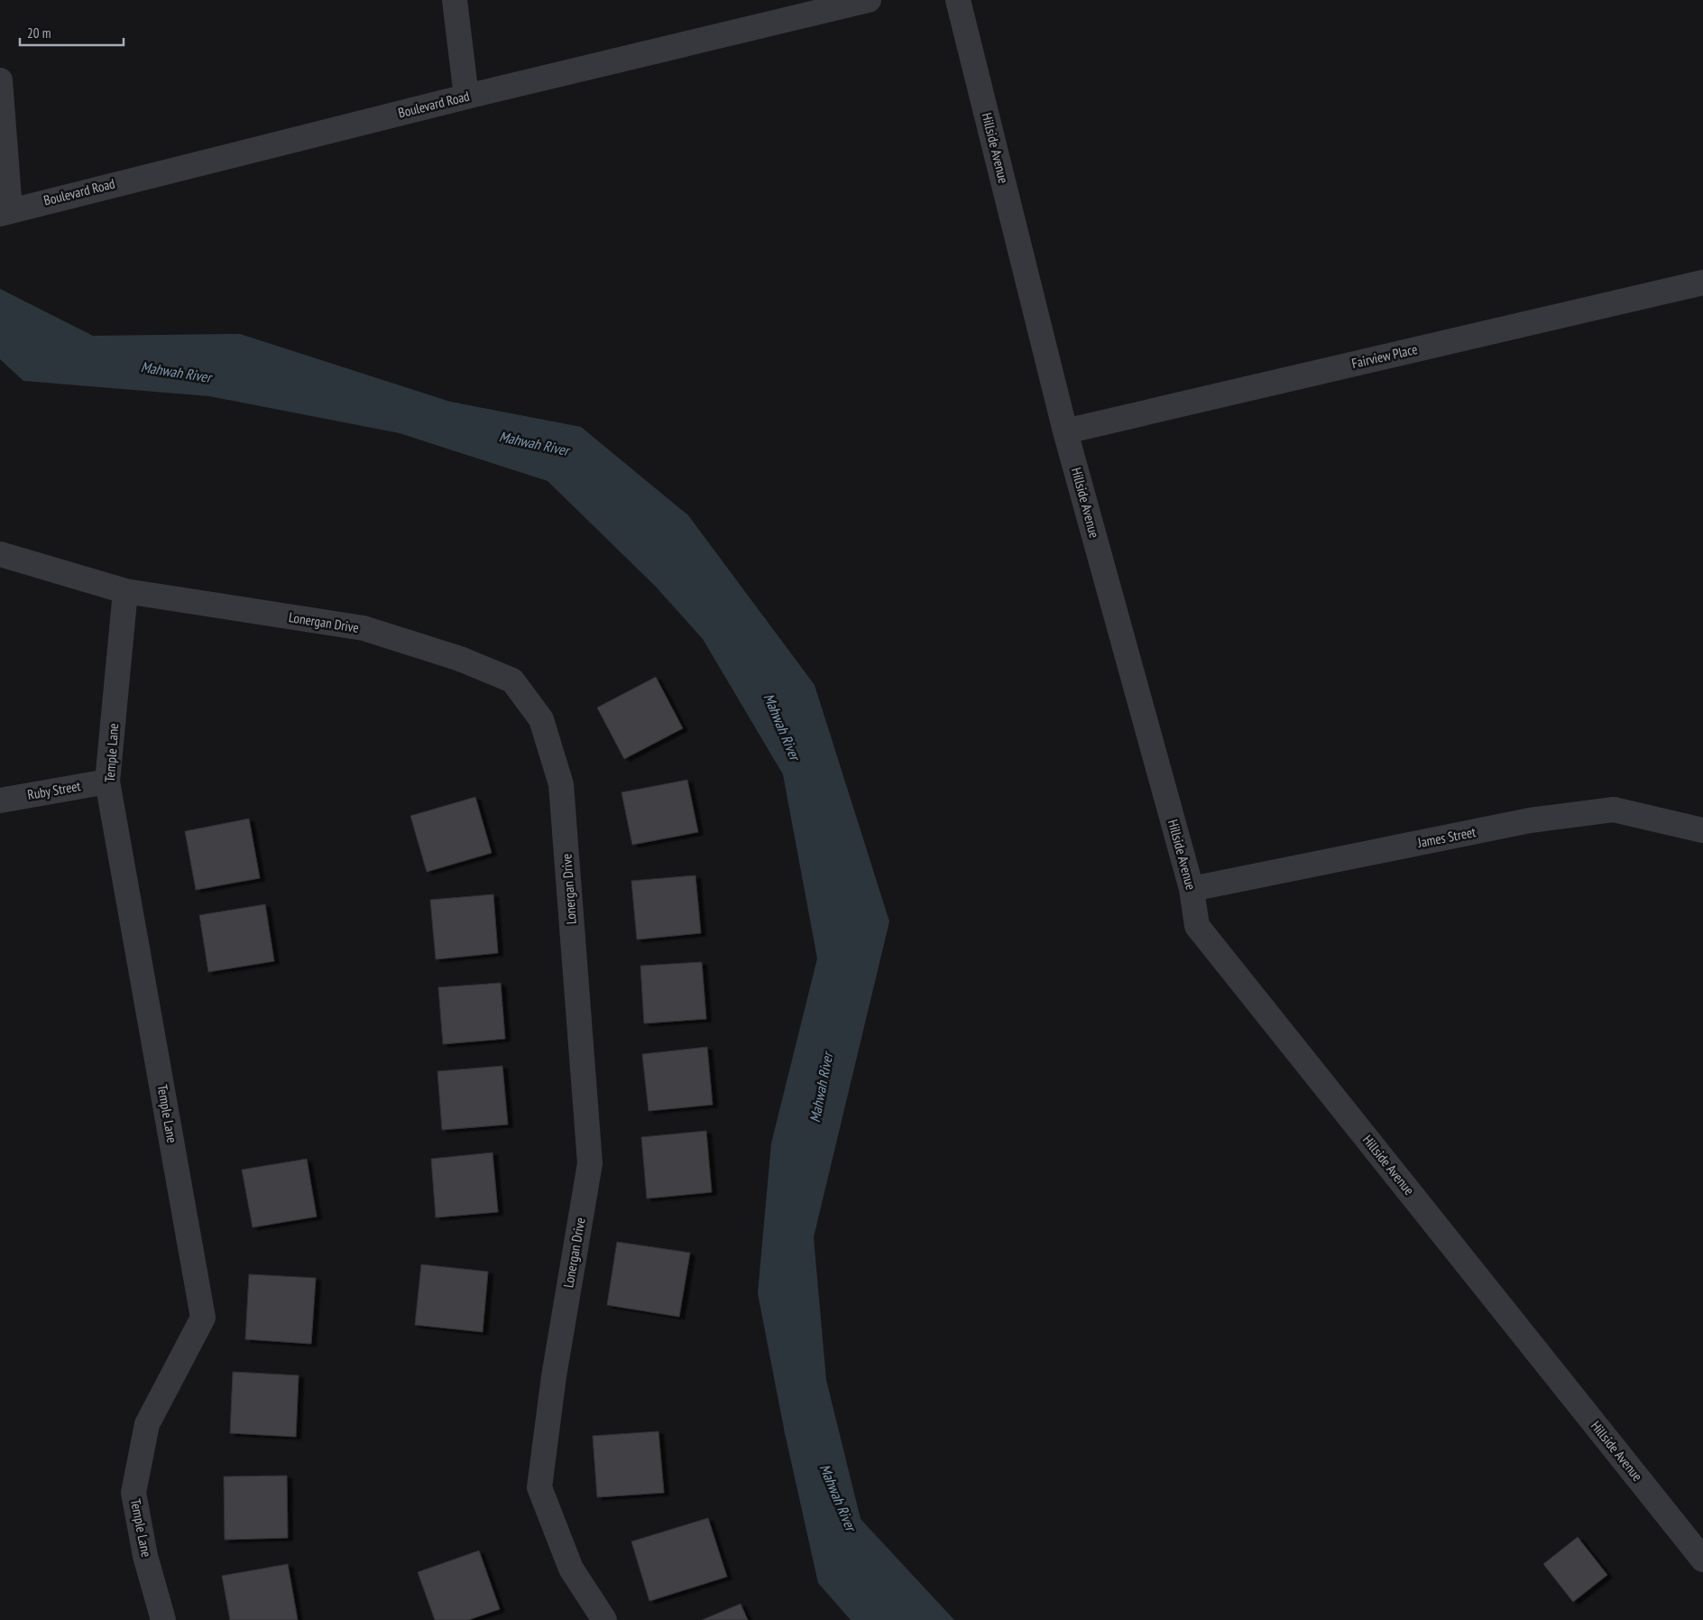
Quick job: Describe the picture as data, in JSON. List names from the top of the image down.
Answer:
{
  "streets": {
    "street": [
      "Boulevard Road",
      "Hillside Avenue",
      "Fairview Place",
      "Lonergan Drive",
      "Temple Lane",
      "Ruby Street",
      "James Street"
    ]
  },
  "crossings": [
    ["Hillside Avenue", "Fairview Place"],
    ["Hillside Avenue", "James Street"],
    ["Lonergan Drive", "Temple Lane"],
    ["Temple Lane", "Ruby Street"]
  ],
  "water": ["Mahwah River"],
  "scale_bar": "20 m"
}
